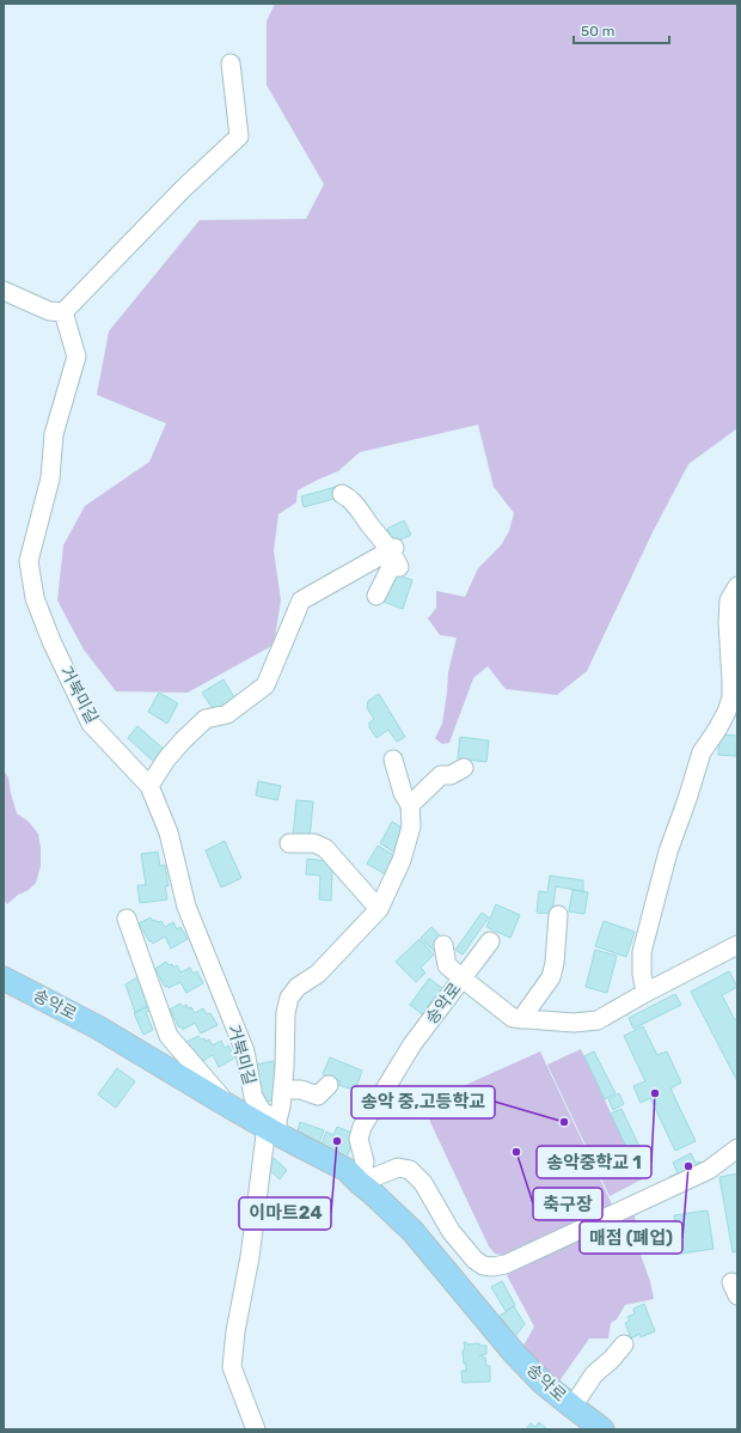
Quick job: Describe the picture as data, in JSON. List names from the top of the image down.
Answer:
{
  "streets": {
    "main road": ["송악로"],
    "street": ["거북미길"]
  },
  "crossings": [
    ["거북미길", "송악로"]
  ],
  "places": [
    "송악중학교 1",
    "송악 중,고등학교",
    "이마트24",
    "축구장",
    "매점 (폐업)"
  ],
  "scale_bar": "50 m"
}
